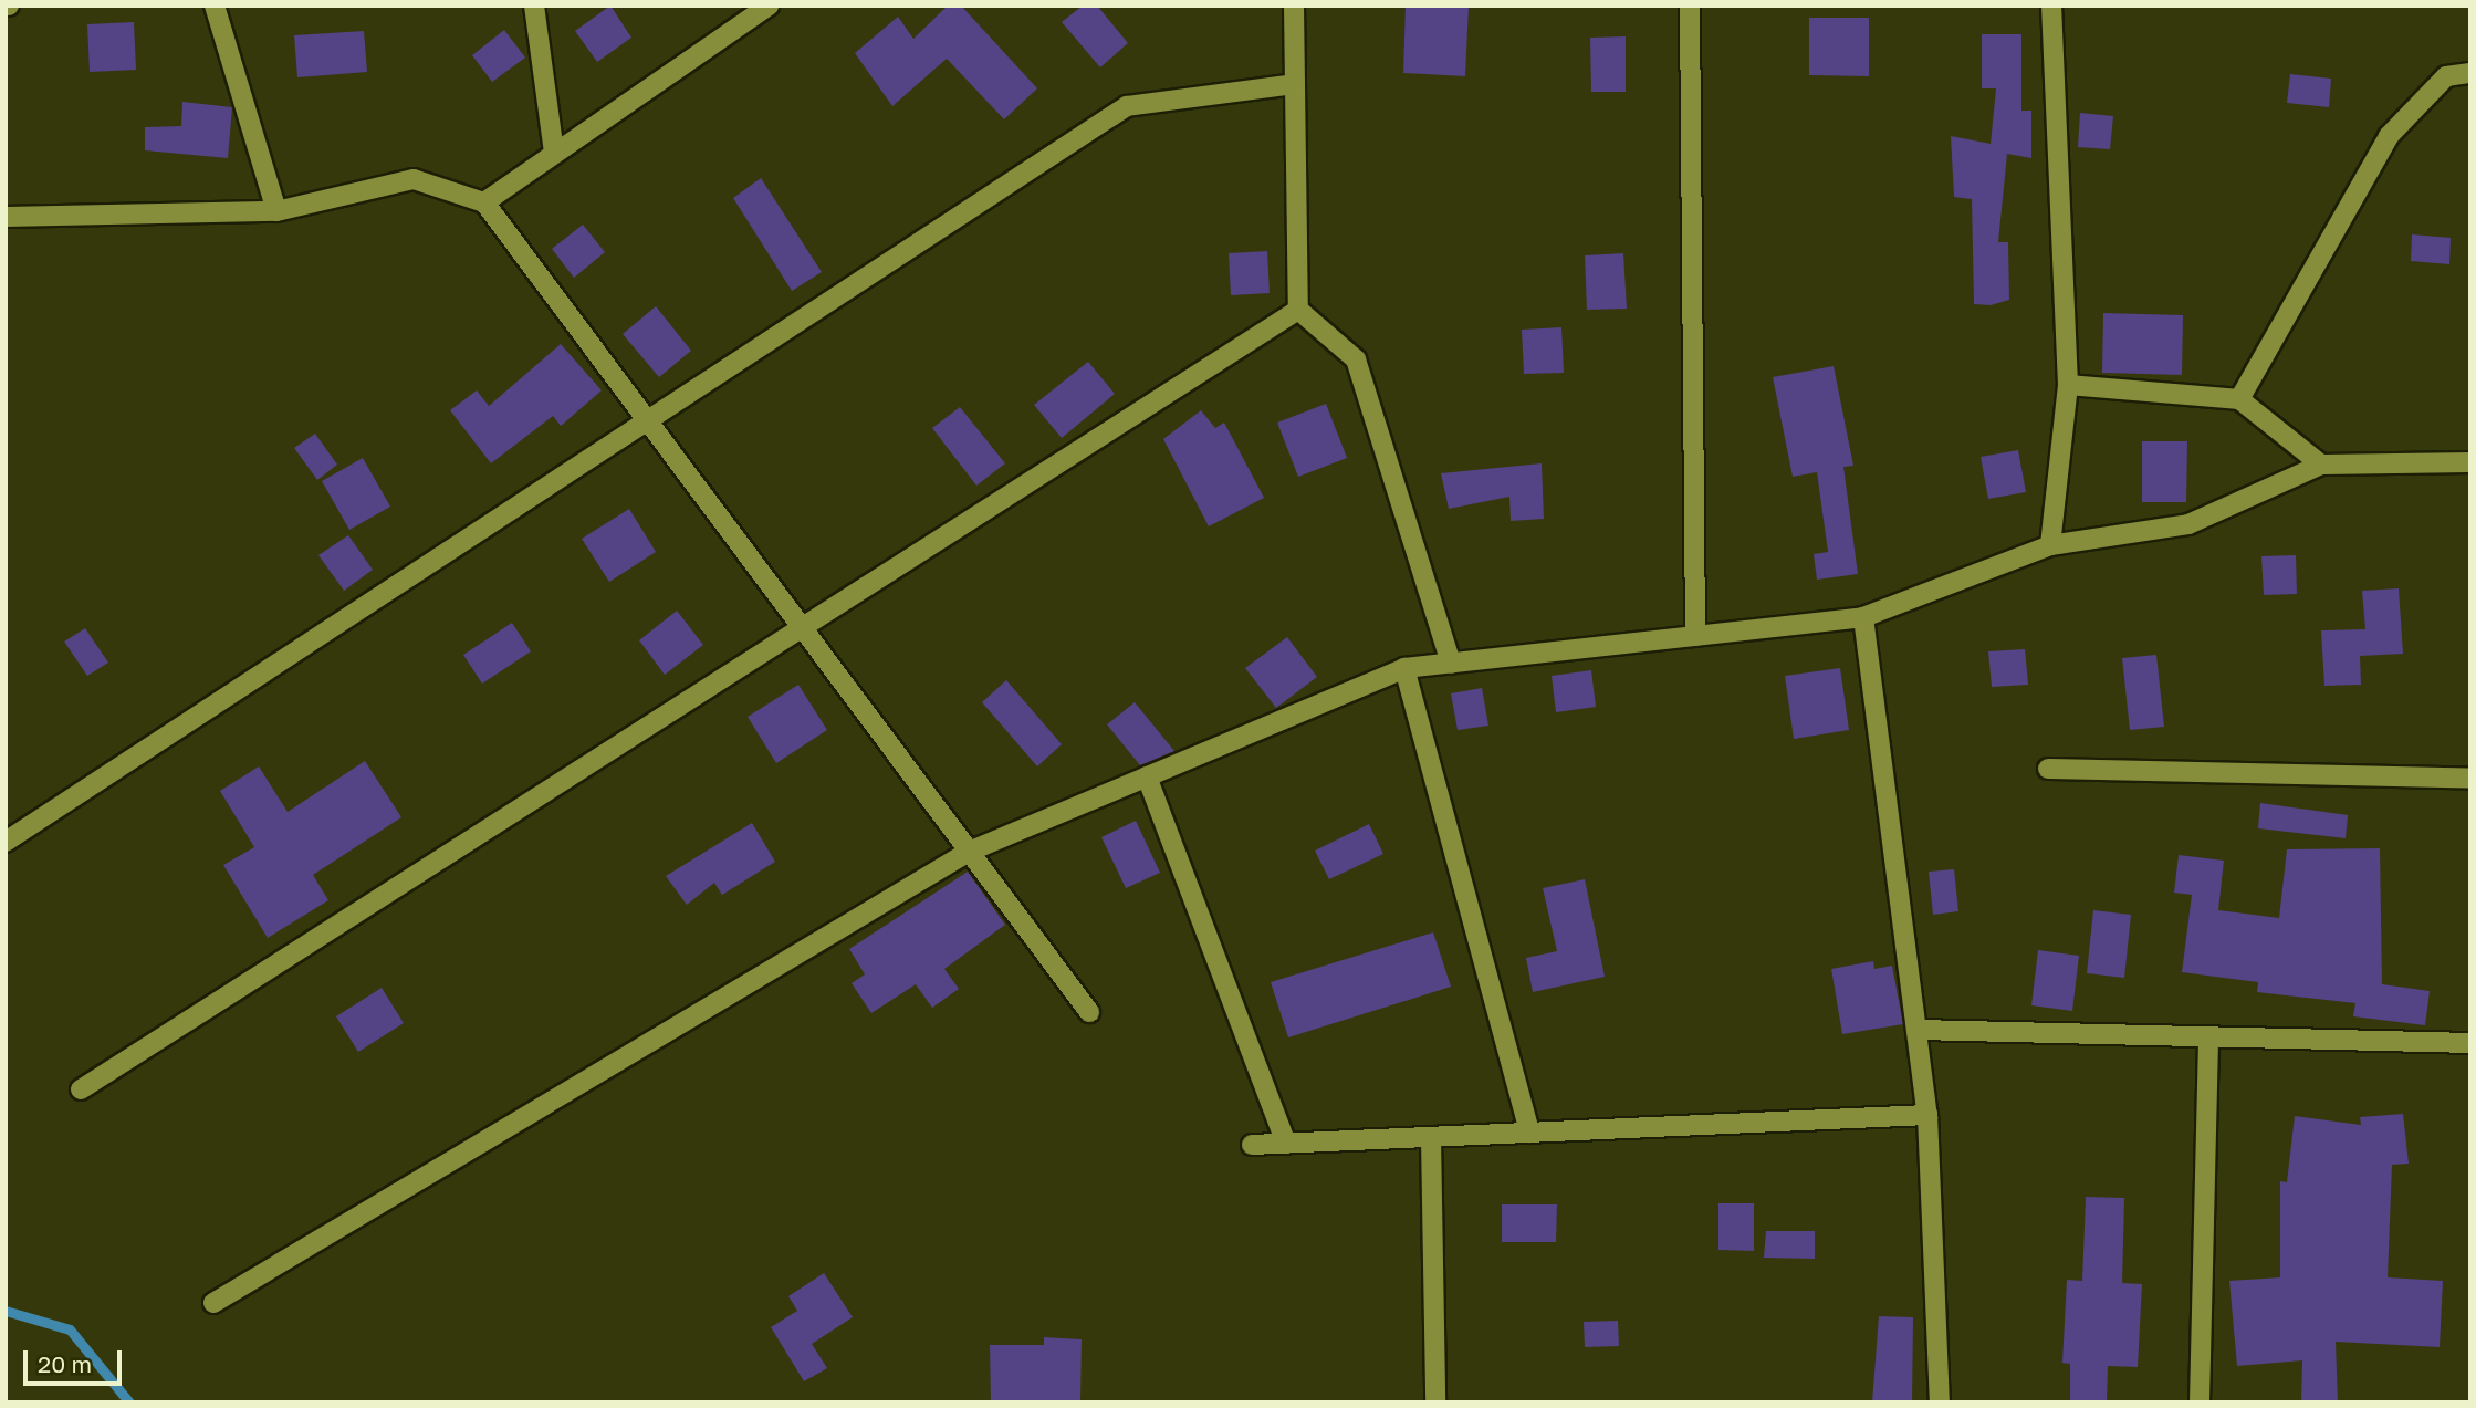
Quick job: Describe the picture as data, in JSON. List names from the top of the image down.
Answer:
{
  "scale_bar": "20 m"
}
